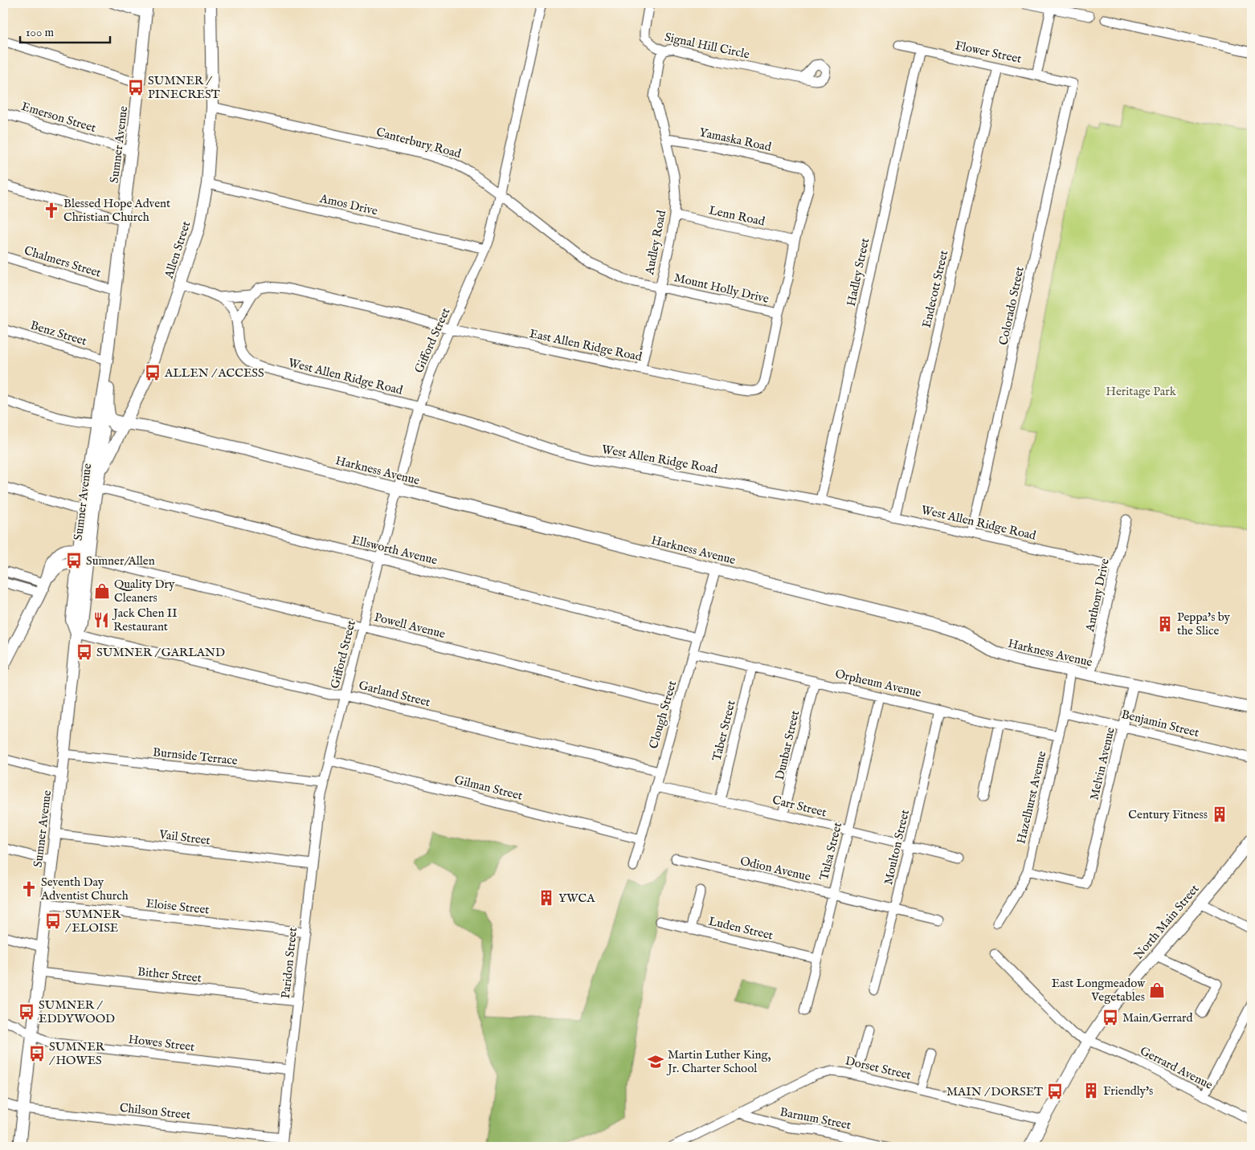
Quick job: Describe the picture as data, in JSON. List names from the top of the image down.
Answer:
{
  "streets": {
    "main road": [
      "Sumner Avenue",
      "Allen Street",
      "Harkness Avenue",
      "North Main Street"
    ],
    "street": [
      "Signal Hill Circle",
      "Flower Street",
      "Emerson Street",
      "Yamaska Road",
      "Canterbury Road",
      "Amos Drive",
      "Lenn Road",
      "Audley Road",
      "Chalmers Street",
      "Hadley Street",
      "Mount Holly Drive",
      "Endecott Street",
      "Colorado Street",
      "Benz Street",
      "Gifford Street",
      "East Allen Ridge Road",
      "West Allen Ridge Road",
      "Ellsworth Avenue",
      "Anthony Drive",
      "Powell Avenue",
      "Orpheum Avenue",
      "Garland Street",
      "Clough Street",
      "Benjamin Street",
      "Taber Street",
      "Dunbar Street",
      "Burnside Terrace",
      "Melvin Avenue",
      "Gilman Street",
      "Hazelhurst Avenue",
      "Carr Street",
      "Vail Street",
      "Moulton Street",
      "Tulsa Street",
      "Odion Avenue",
      "Eloise Street",
      "Luden Street",
      "Paridon Street",
      "Bither Street",
      "Howes Street",
      "Dorset Street",
      "Gerrard Avenue",
      "Chilson Street",
      "Barnum Street"
    ]
  },
  "crossings": [
    ["Signal Hill Circle", "Audley Road"],
    ["Flower Street", "Hadley Street"],
    ["Flower Street", "Endecott Street"],
    ["Flower Street", "Colorado Street"],
    ["Emerson Street", "Sumner Avenue"],
    ["Yamaska Road", "Audley Road"],
    ["Yamaska Road", "East Allen Ridge Road"],
    ["Canterbury Road", "Allen Street"],
    ["Canterbury Road", "Mount Holly Drive"],
    ["Canterbury Road", "Gifford Street"],
    ["Sumner Avenue", "Allen Street"],
    ["Sumner Avenue", "Chalmers Street"],
    ["Sumner Avenue", "Benz Street"],
    ["Sumner Avenue", "Harkness Avenue"],
    ["Sumner Avenue", "Ellsworth Avenue"],
    ["Sumner Avenue", "Powell Avenue"],
    ["Sumner Avenue", "Garland Street"],
    ["Sumner Avenue", "Burnside Terrace"],
    ["Sumner Avenue", "Vail Street"],
    ["Sumner Avenue", "Eloise Street"],
    ["Sumner Avenue", "Bither Street"],
    ["Sumner Avenue", "Howes Street"],
    ["Sumner Avenue", "Chilson Street"],
    ["Amos Drive", "Allen Street"],
    ["Amos Drive", "Gifford Street"],
    ["Lenn Road", "Audley Road"],
    ["Lenn Road", "East Allen Ridge Road"],
    ["Audley Road", "Mount Holly Drive"],
    ["Audley Road", "East Allen Ridge Road"],
    ["Allen Street", "East Allen Ridge Road"],
    ["Allen Street", "Harkness Avenue"],
    ["Allen Street", "Ellsworth Avenue"],
    ["Hadley Street", "West Allen Ridge Road"],
    ["Mount Holly Drive", "East Allen Ridge Road"],
    ["Endecott Street", "West Allen Ridge Road"],
    ["Colorado Street", "West Allen Ridge Road"],
    ["Gifford Street", "East Allen Ridge Road"],
    ["Gifford Street", "West Allen Ridge Road"],
    ["Gifford Street", "Harkness Avenue"],
    ["Gifford Street", "Ellsworth Avenue"],
    ["Gifford Street", "Powell Avenue"],
    ["Gifford Street", "Garland Street"],
    ["Gifford Street", "Burnside Terrace"],
    ["Gifford Street", "Gilman Street"],
    ["Gifford Street", "Paridon Street"],
    ["East Allen Ridge Road", "West Allen Ridge Road"],
    ["West Allen Ridge Road", "Anthony Drive"],
    ["Harkness Avenue", "Anthony Drive"],
    ["Harkness Avenue", "Clough Street"],
    ["Harkness Avenue", "Melvin Avenue"],
    ["Harkness Avenue", "Hazelhurst Avenue"],
    ["Ellsworth Avenue", "Clough Street"],
    ["Powell Avenue", "Clough Street"],
    ["Orpheum Avenue", "Clough Street"],
    ["Orpheum Avenue", "Taber Street"],
    ["Orpheum Avenue", "Dunbar Street"],
    ["Orpheum Avenue", "Hazelhurst Avenue"],
    ["Orpheum Avenue", "Moulton Street"],
    ["Orpheum Avenue", "Tulsa Street"],
    ["Garland Street", "Clough Street"],
    ["Clough Street", "Gilman Street"],
    ["Clough Street", "Carr Street"],
    ["Benjamin Street", "Melvin Avenue"],
    ["Benjamin Street", "Hazelhurst Avenue"],
    ["Taber Street", "Carr Street"],
    ["Dunbar Street", "Carr Street"],
    ["Burnside Terrace", "Paridon Street"],
    ["Melvin Avenue", "Hazelhurst Avenue"],
    ["Carr Street", "Moulton Street"],
    ["Carr Street", "Tulsa Street"],
    ["Vail Street", "Paridon Street"],
    ["Moulton Street", "Odion Avenue"],
    ["Tulsa Street", "Odion Avenue"],
    ["Tulsa Street", "Luden Street"],
    ["Eloise Street", "Paridon Street"],
    ["North Main Street", "Dorset Street"],
    ["North Main Street", "Gerrard Avenue"],
    ["Paridon Street", "Bither Street"],
    ["Paridon Street", "Howes Street"],
    ["Paridon Street", "Chilson Street"],
    ["Dorset Street", "Barnum Street"]
  ],
  "parks": ["Heritage Park"],
  "places": {
    "bus stop": [
      "SUMNER / PINECREST",
      "ALLEN / ACCESS",
      "Sumner/Allen",
      "SUMNER / GARLAND",
      "SUMNER / ELOISE",
      "SUMNER / EDDYWOOD",
      "Main/Gerrard",
      "SUMNER / HOWES",
      "MAIN / DORSET"
    ],
    "church": ["Blessed Hope Advent Christian Church", "Seventh Day Adventist Church"],
    "shop": ["Quality Dry Cleaners", "East Longmeadow Vegetables"],
    "restaurant": ["Jack Chen II Restaurant"],
    "building": [
      "Peppa's by the Slice",
      "Century Fitness",
      "YWCA",
      "Friendly's"
    ],
    "school or university": ["Martin Luther King, Jr. Charter School"]
  },
  "scale_bar": "100 m"
}
